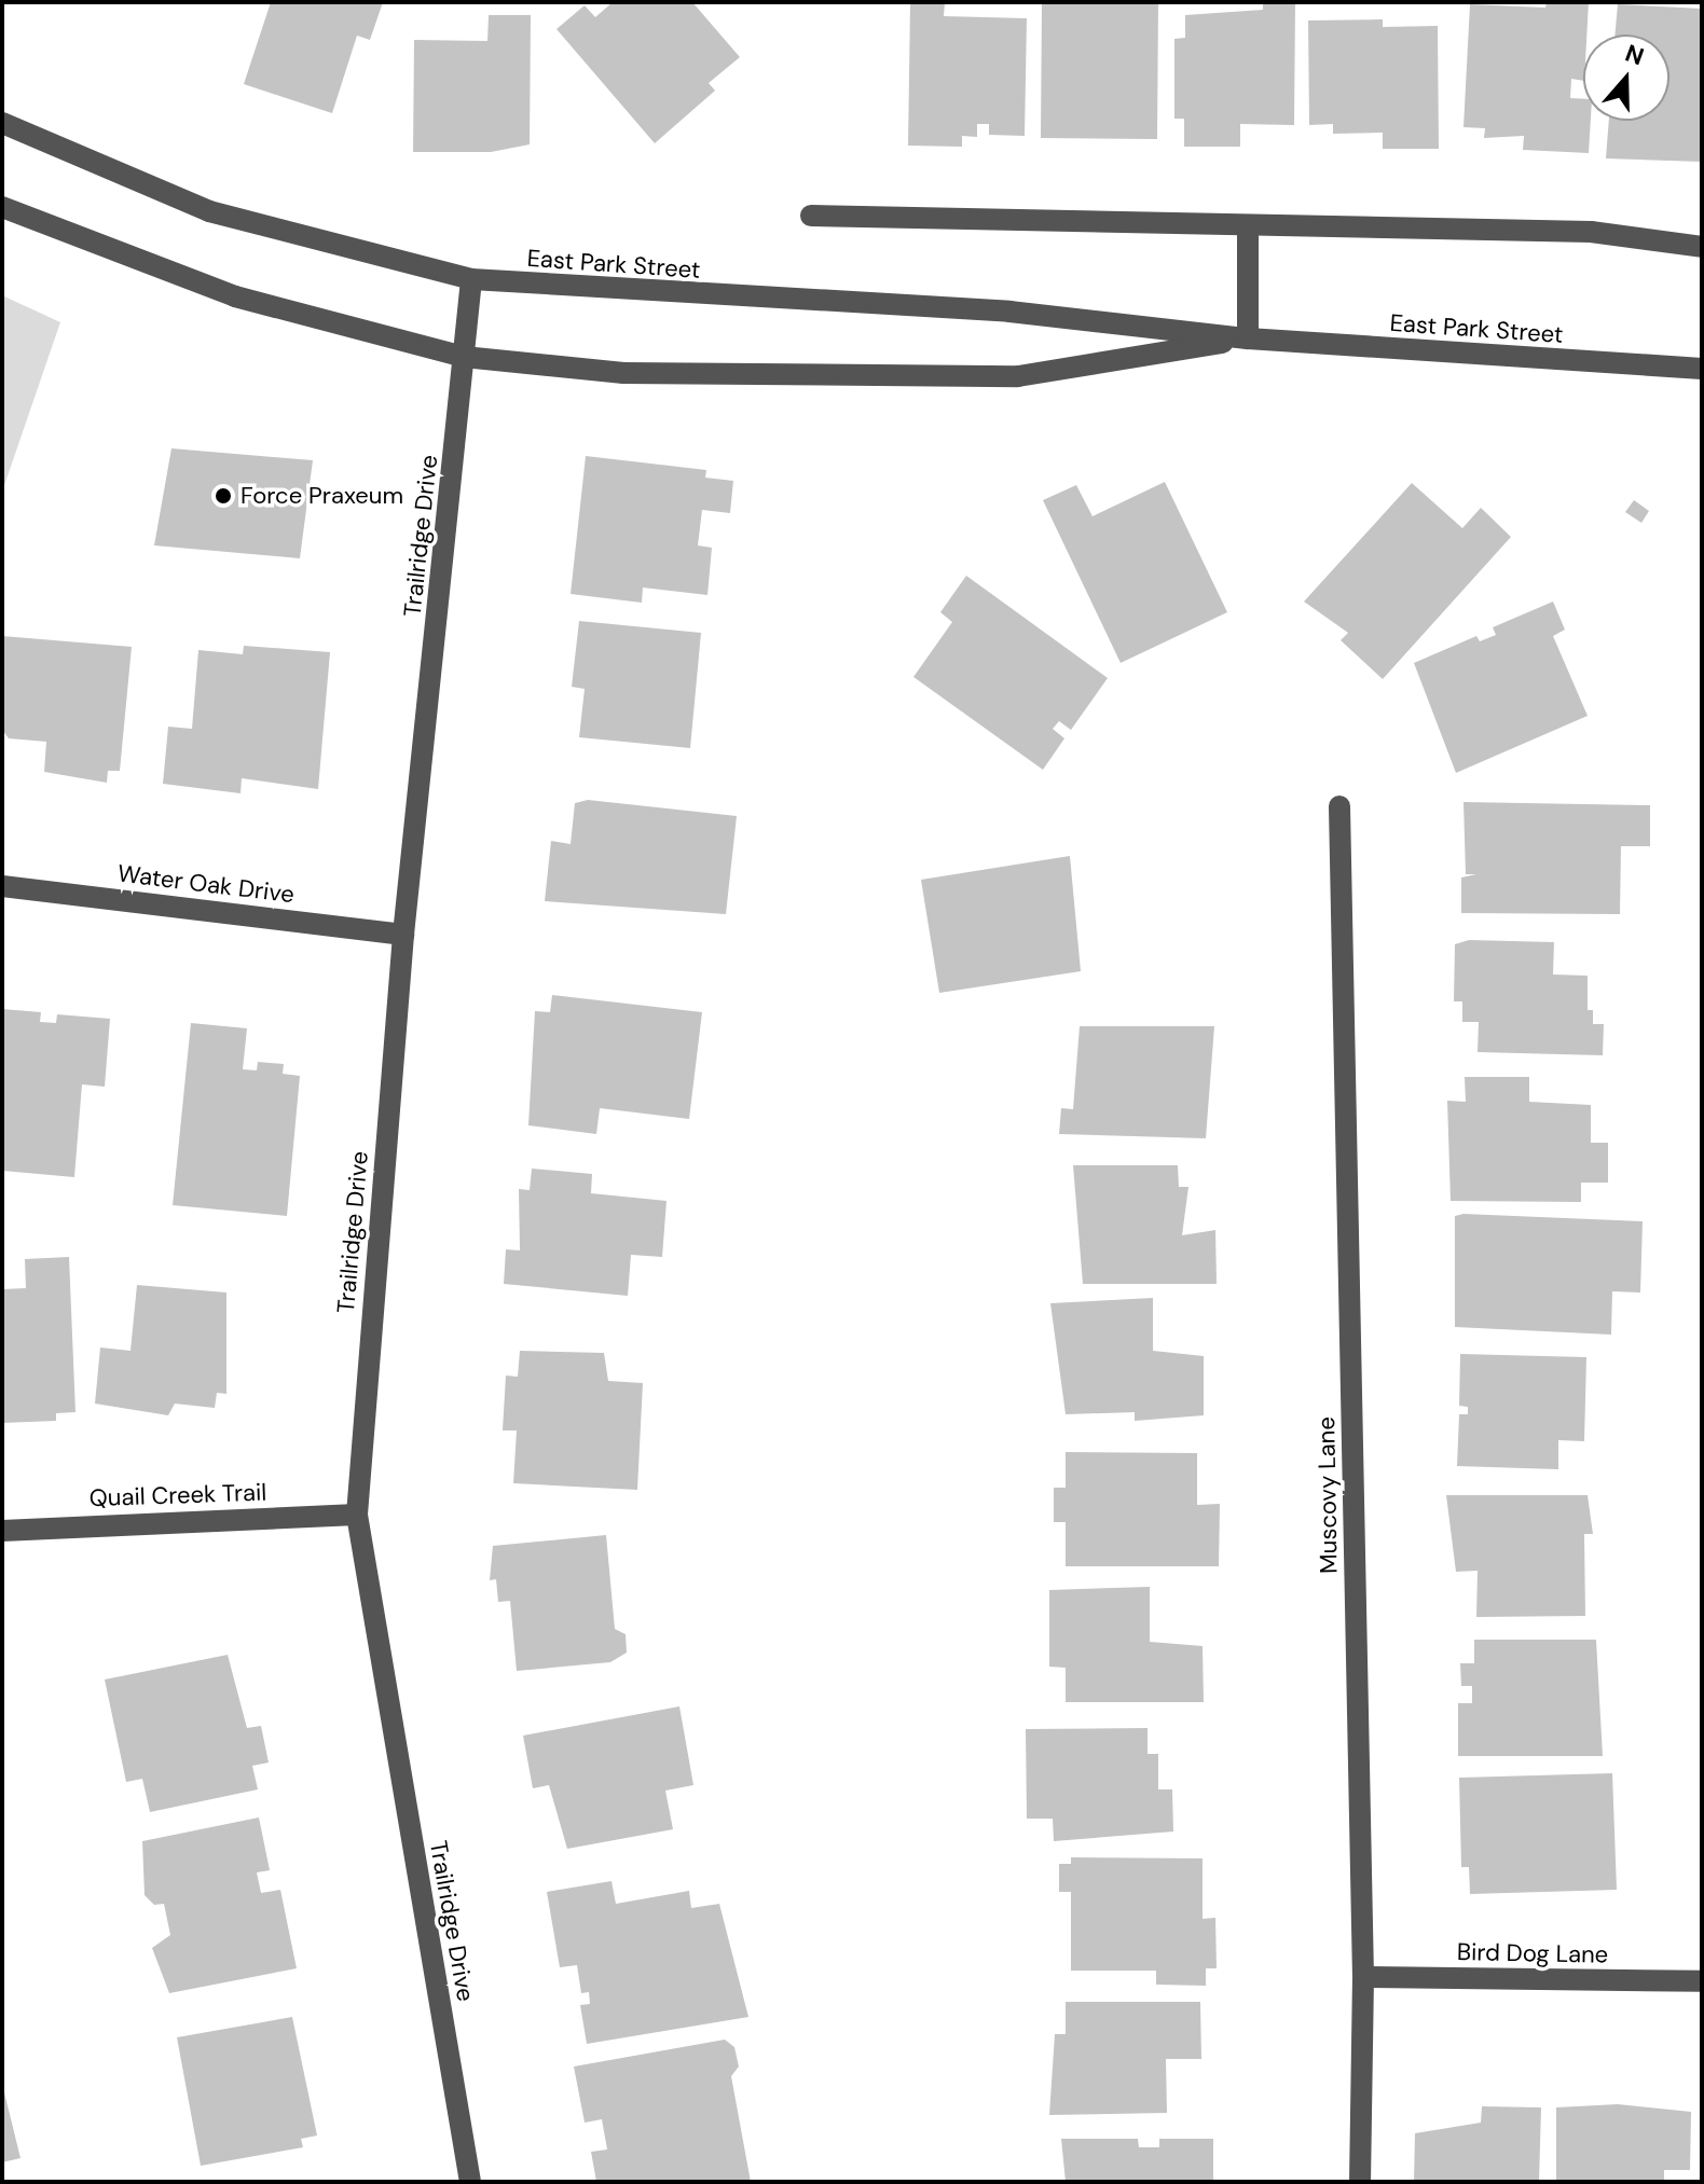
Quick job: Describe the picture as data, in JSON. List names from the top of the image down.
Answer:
{
  "streets": {
    "street": [
      "East Park Street",
      "Trailridge Drive",
      "Water Oak Drive",
      "Quail Creek Trail",
      "Muscovy Lane",
      "Bird Dog Lane"
    ]
  },
  "crossings": [
    ["East Park Street", "Trailridge Drive"],
    ["Trailridge Drive", "Water Oak Drive"],
    ["Trailridge Drive", "Quail Creek Trail"],
    ["Muscovy Lane", "Bird Dog Lane"]
  ],
  "places": ["Force Praxeum"],
  "north": "top"
}
